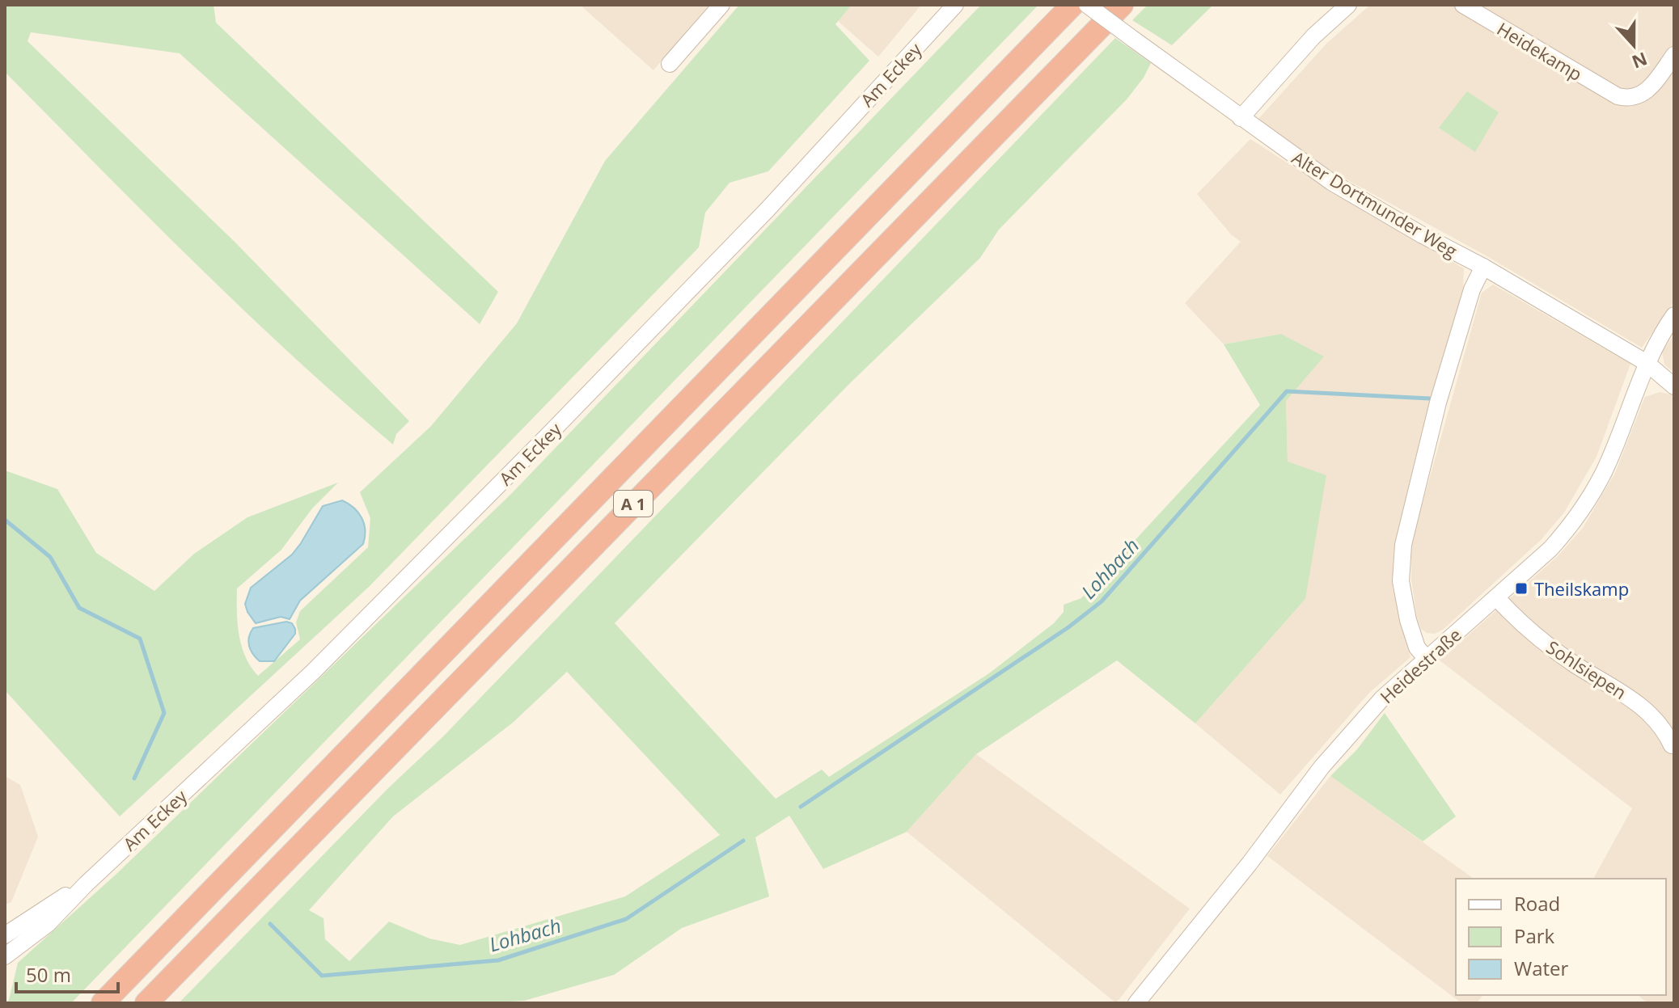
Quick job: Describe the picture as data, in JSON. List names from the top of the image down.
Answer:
{
  "streets": {
    "highway": ["A 1"],
    "street": [
      "Heidekamp",
      "Am Eckey",
      "Alter Dortmunder Weg",
      "Heidestraße",
      "Sohlsiepen"
    ]
  },
  "crossings": [
    ["Alter Dortmunder Weg", "Heidestraße"],
    ["Heidestraße", "Sohlsiepen"]
  ],
  "water": ["Lohbach"],
  "places": {
    "transit": ["Theilskamp"]
  },
  "legend": ["Road", "Park", "Water"],
  "scale_bar": "50 m",
  "north": "bottom"
}
